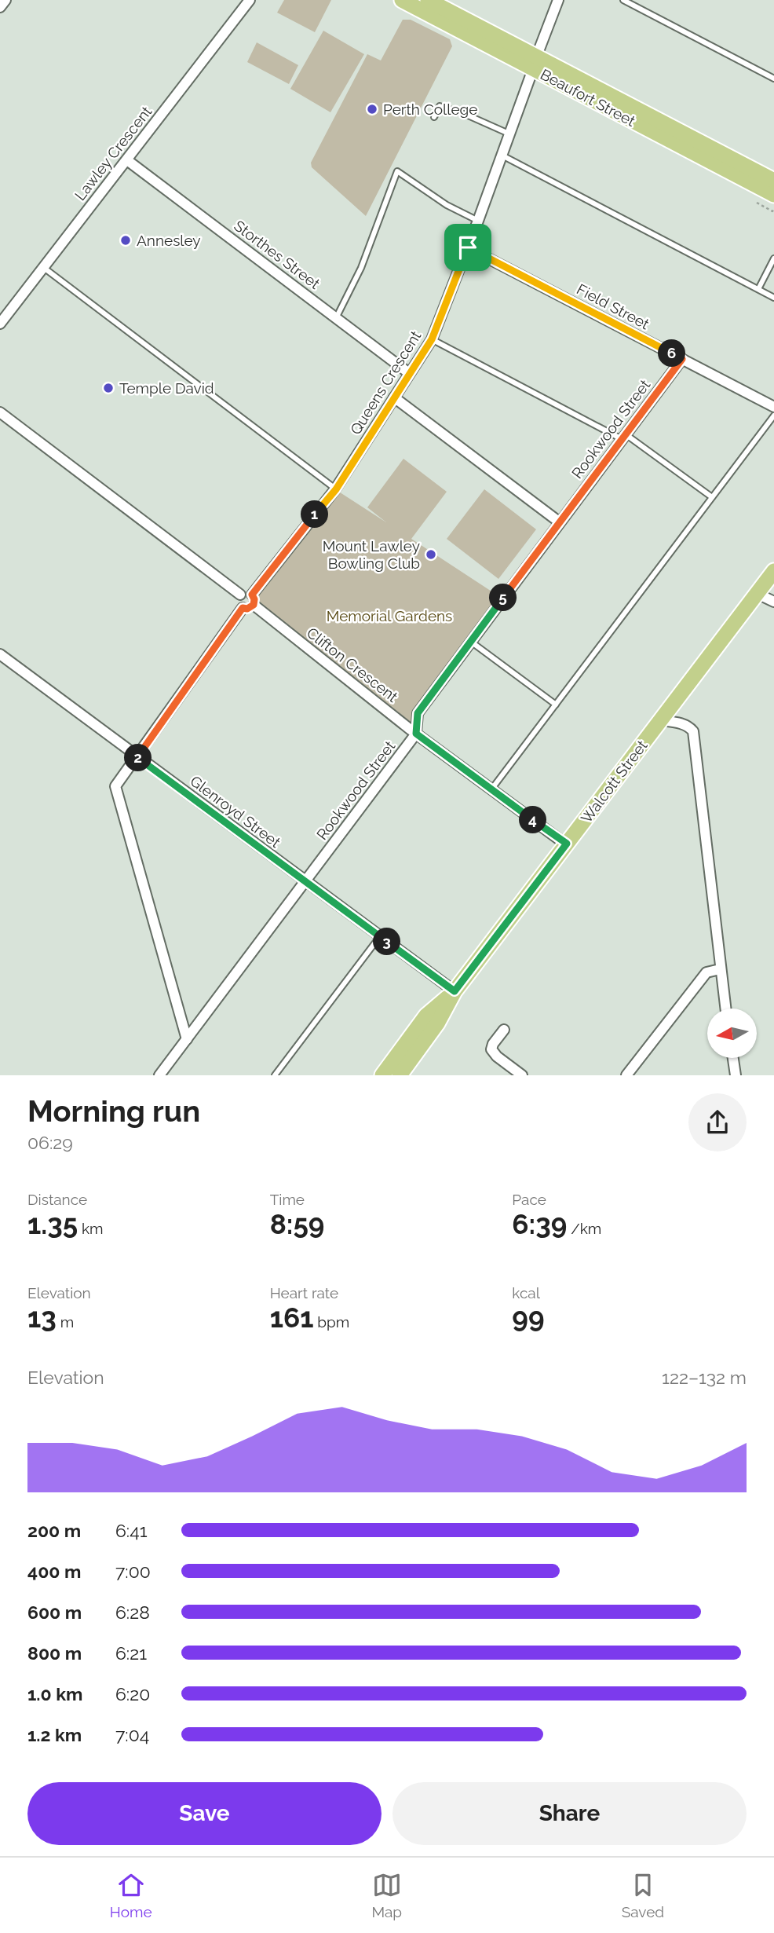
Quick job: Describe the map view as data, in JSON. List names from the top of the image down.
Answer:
{
  "streets": {
    "main road": ["Beaufort Street", "Walcott Street"],
    "street": [
      "Lawley Crescent",
      "Storthes Street",
      "Field Street",
      "Queens Crescent",
      "Rookwood Street",
      "Clifton Crescent",
      "Glenroyd Street"
    ]
  },
  "crossings": [
    ["Beaufort Street", "Queens Crescent"],
    ["Lawley Crescent", "Storthes Street"],
    ["Storthes Street", "Queens Crescent"],
    ["Field Street", "Queens Crescent"],
    ["Field Street", "Rookwood Street"],
    ["Queens Crescent", "Clifton Crescent"],
    ["Rookwood Street", "Clifton Crescent"],
    ["Rookwood Street", "Glenroyd Street"],
    ["Clifton Crescent", "Walcott Street"],
    ["Walcott Street", "Glenroyd Street"]
  ],
  "parks": ["Memorial Gardens"],
  "places": [
    "Perth College",
    "Annesley",
    "Temple David",
    "Mount Lawley Bowling Club"
  ],
  "north": "left",
  "page": {
    "pins": [
      "6",
      "1",
      "5",
      "2",
      "4",
      "3"
    ],
    "heading": ["Morning run", "06:29"],
    "stats": [
      ["Distance", "1.35 km"],
      ["Time", "8:59"],
      ["Pace", "6:39 /km"],
      ["Elevation", "13 m"],
      ["Heart rate", "161 bpm"],
      ["kcal", "99"]
    ],
    "chart": ["Elevation", "122–132 m"],
    "list": [
      {
        "name": "200 m",
        "note": "6:41"
      },
      {
        "name": "400 m",
        "note": "7:00"
      },
      {
        "name": "600 m",
        "note": "6:28"
      },
      {
        "name": "800 m",
        "note": "6:21"
      },
      {
        "name": "1.0 km",
        "note": "6:20"
      },
      {
        "name": "1.2 km",
        "note": "7:04"
      }
    ],
    "buttons": ["Save", "Share"],
    "tabs": ["Home", "Map", "Saved"]
  }
}
